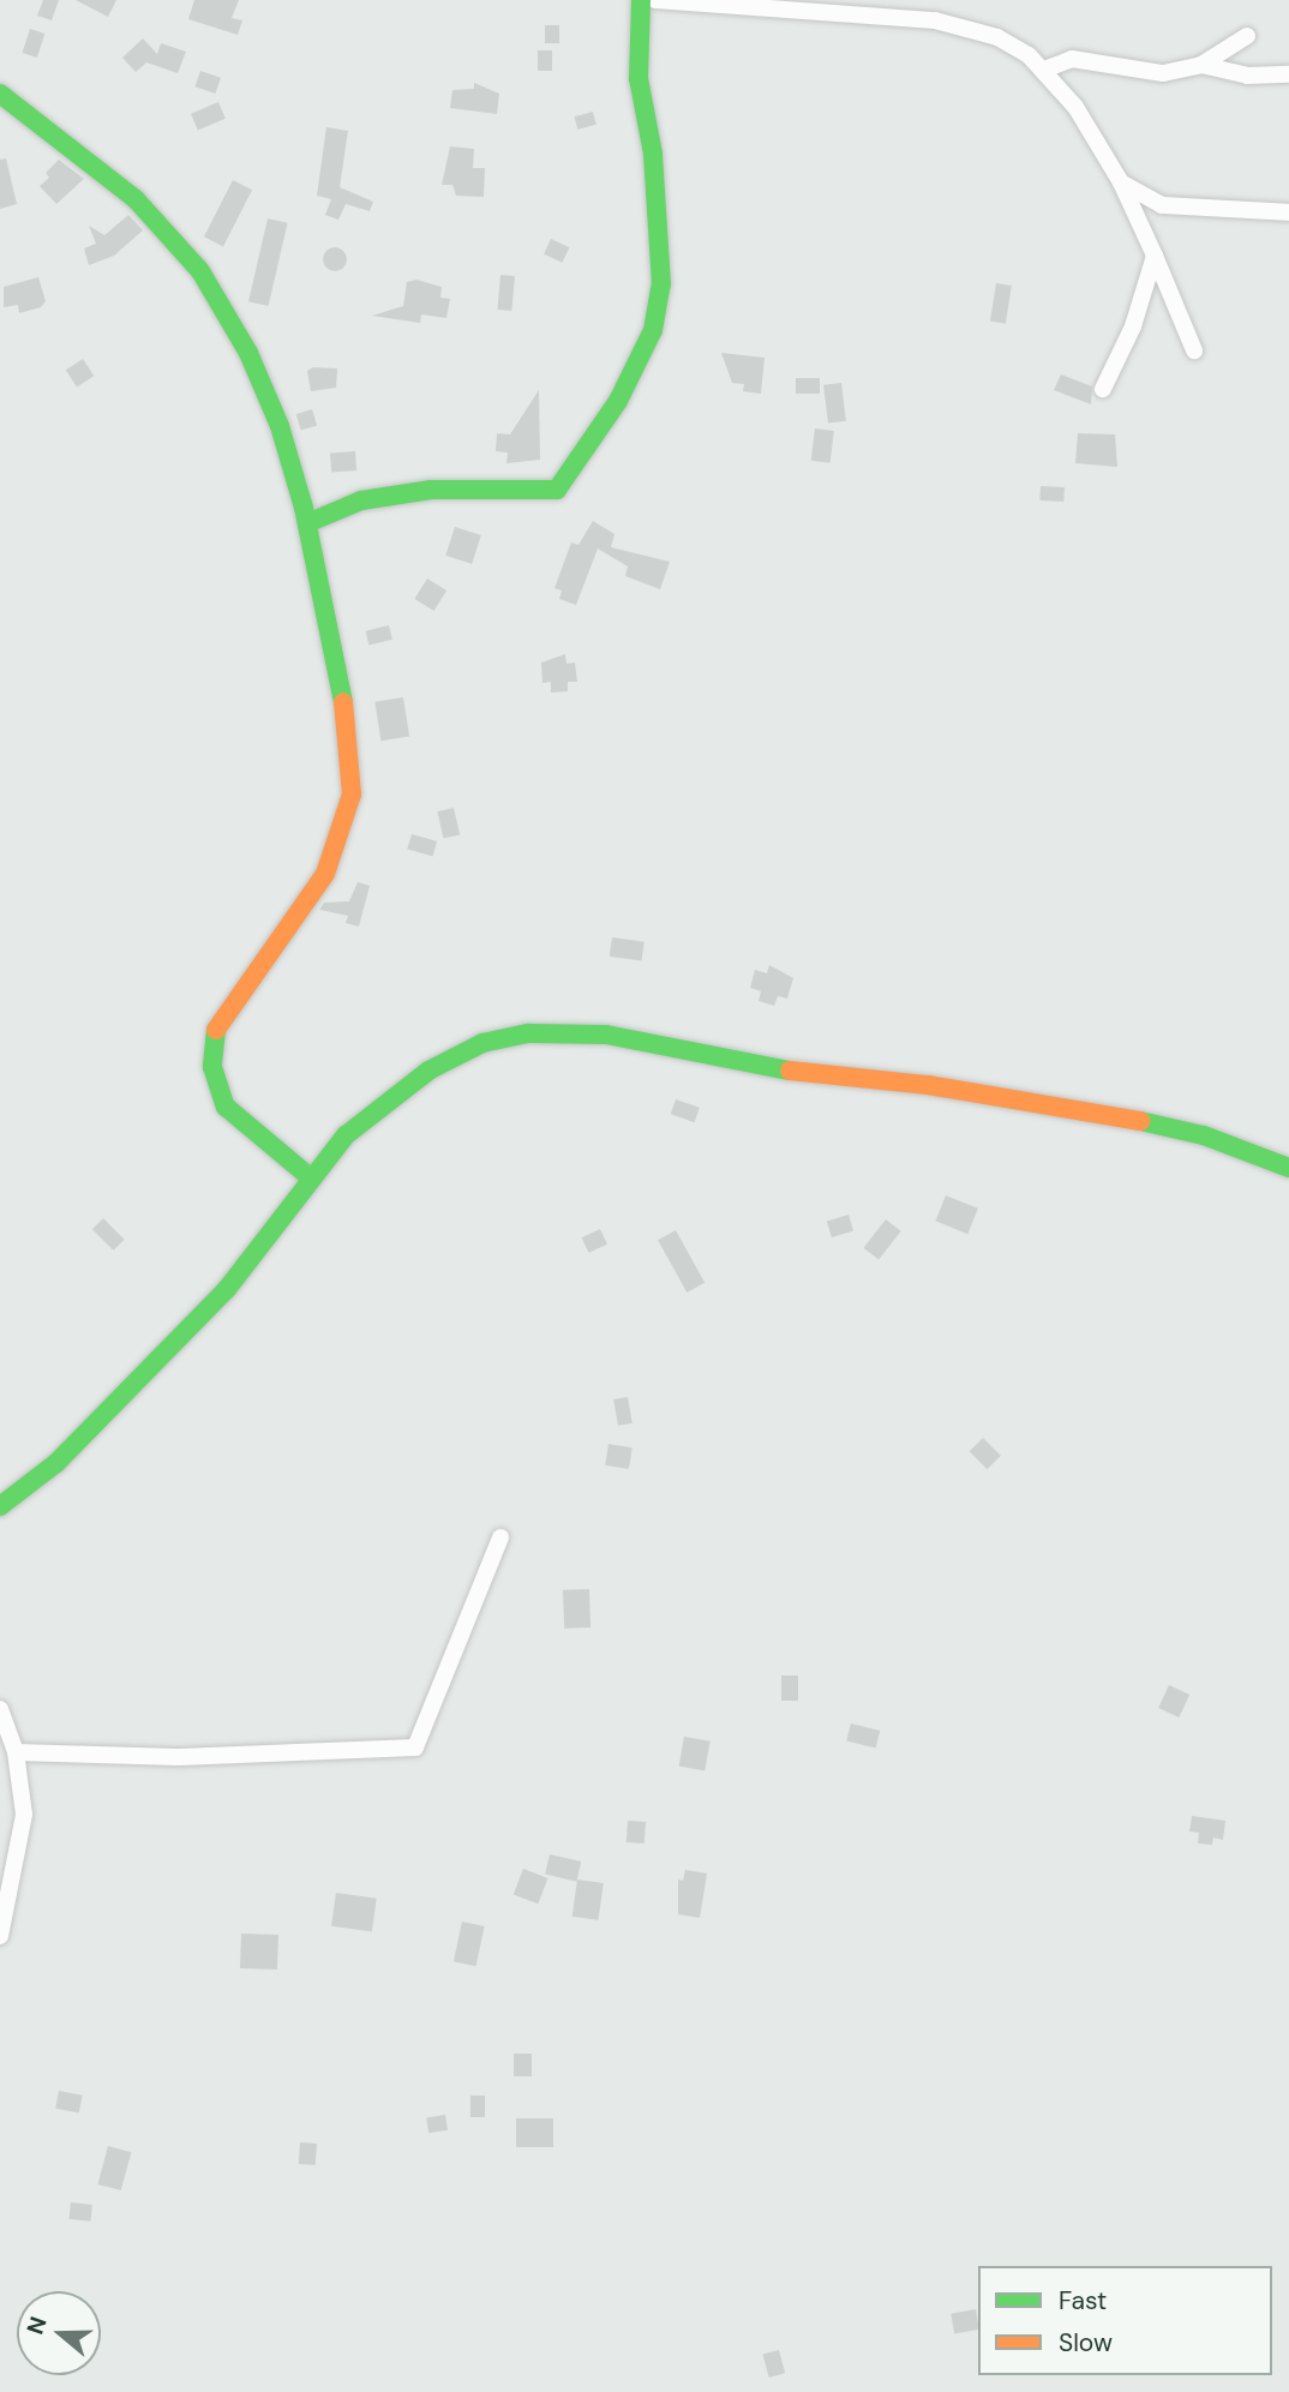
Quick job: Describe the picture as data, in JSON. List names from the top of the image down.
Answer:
{
  "legend": ["Fast", "Slow"],
  "north": "left"
}
